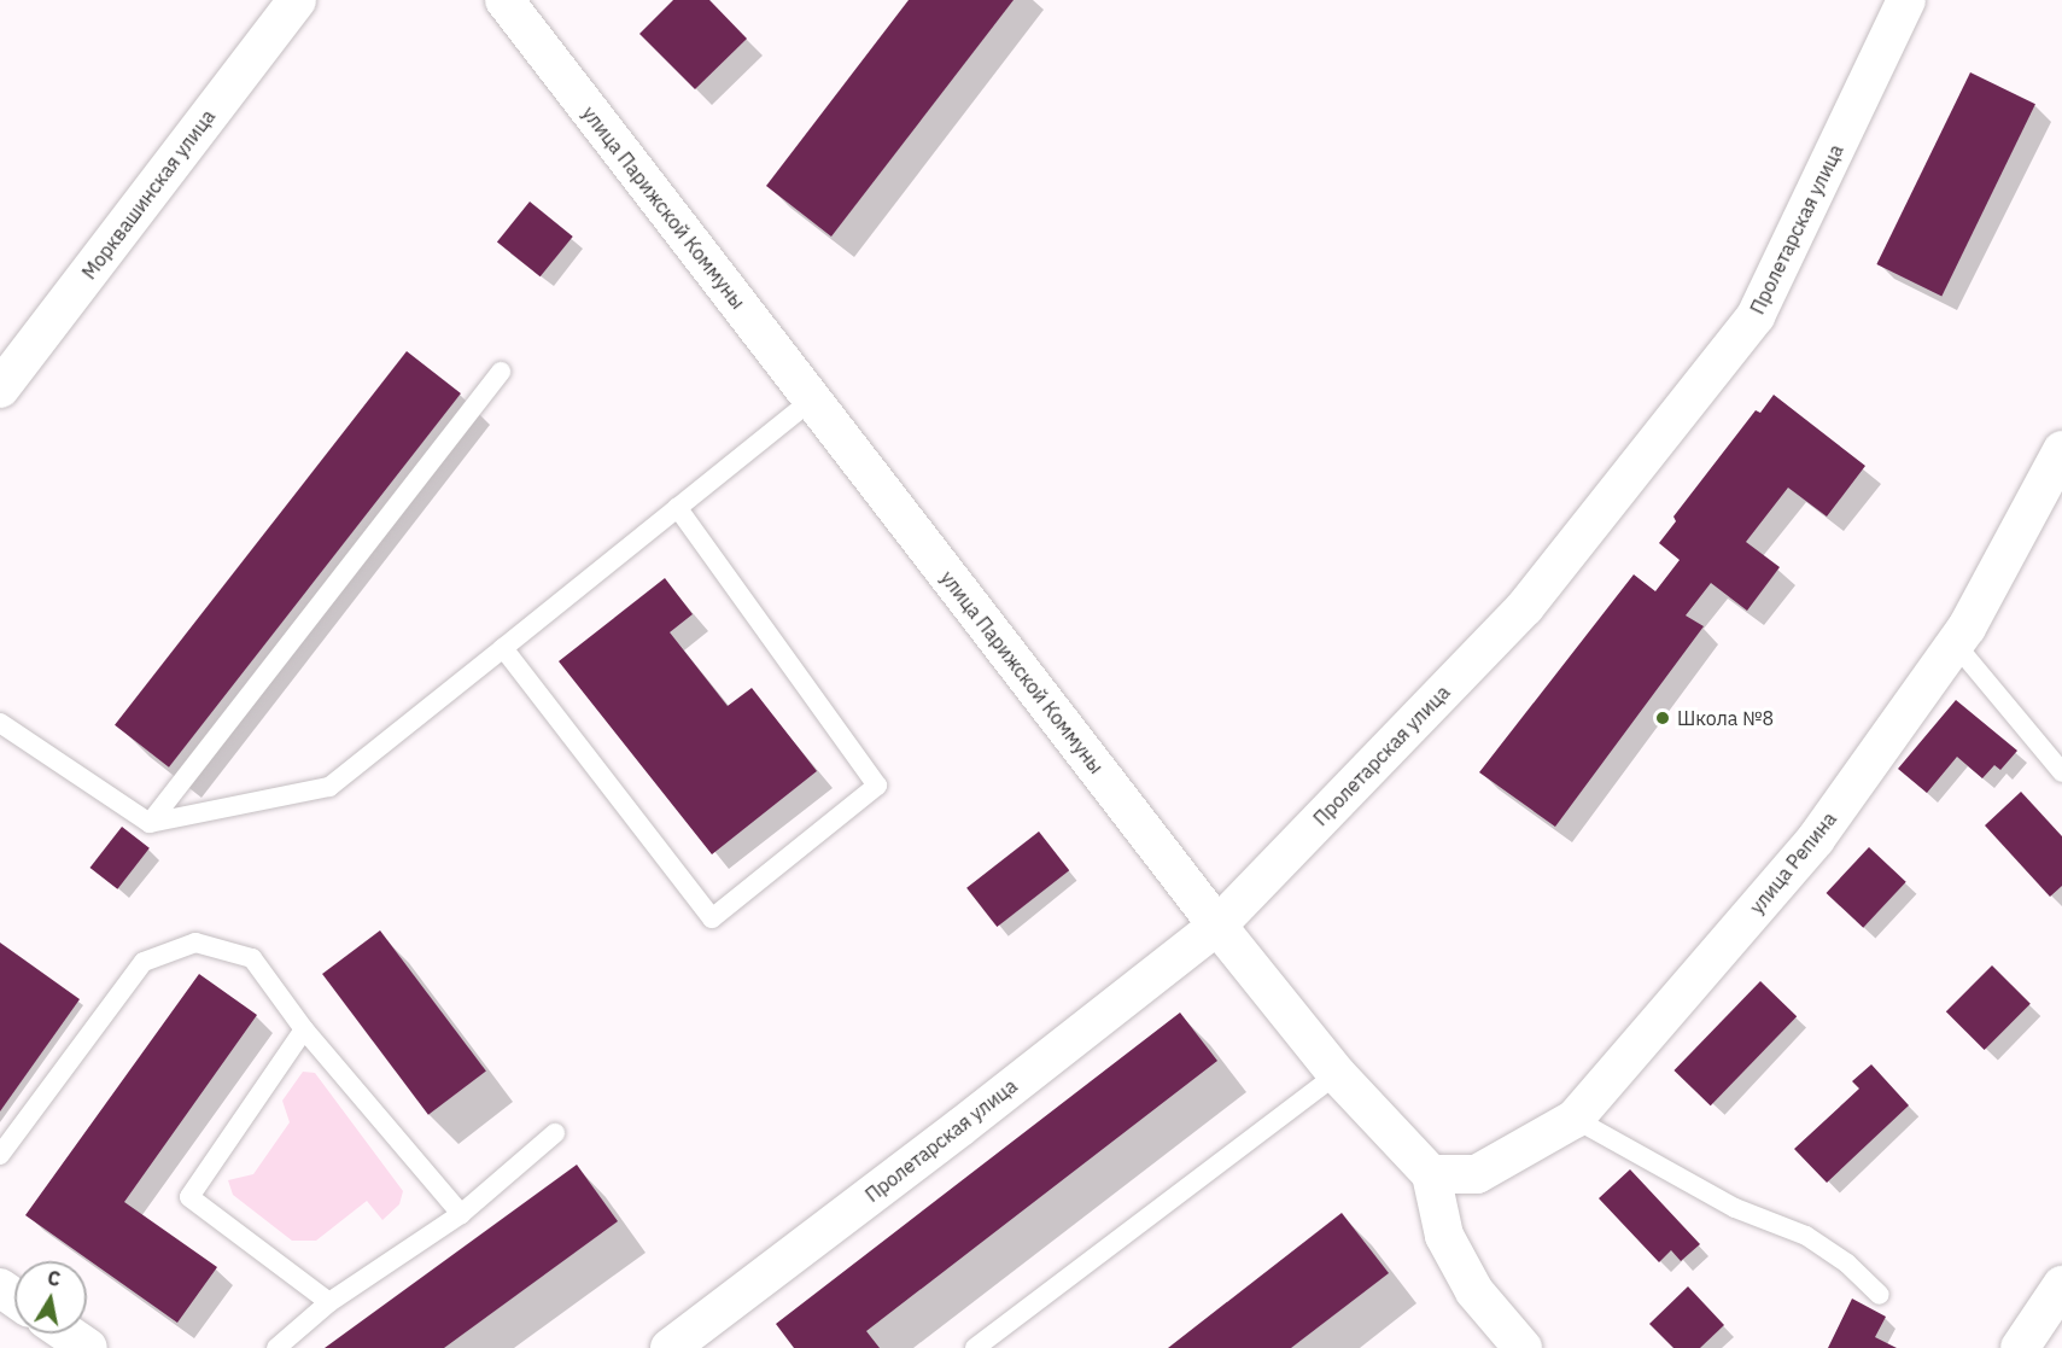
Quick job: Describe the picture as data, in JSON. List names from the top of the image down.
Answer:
{
  "streets": {
    "street": [
      "Морквашинская улица",
      "улица Парижской Коммуны",
      "Пролетарская улица",
      "улица Репина"
    ]
  },
  "crossings": [
    ["улица Парижской Коммуны", "Пролетарская улица"],
    ["улица Парижской Коммуны", "улица Репина"]
  ],
  "places": ["Школа №8"],
  "north": "top"
}
